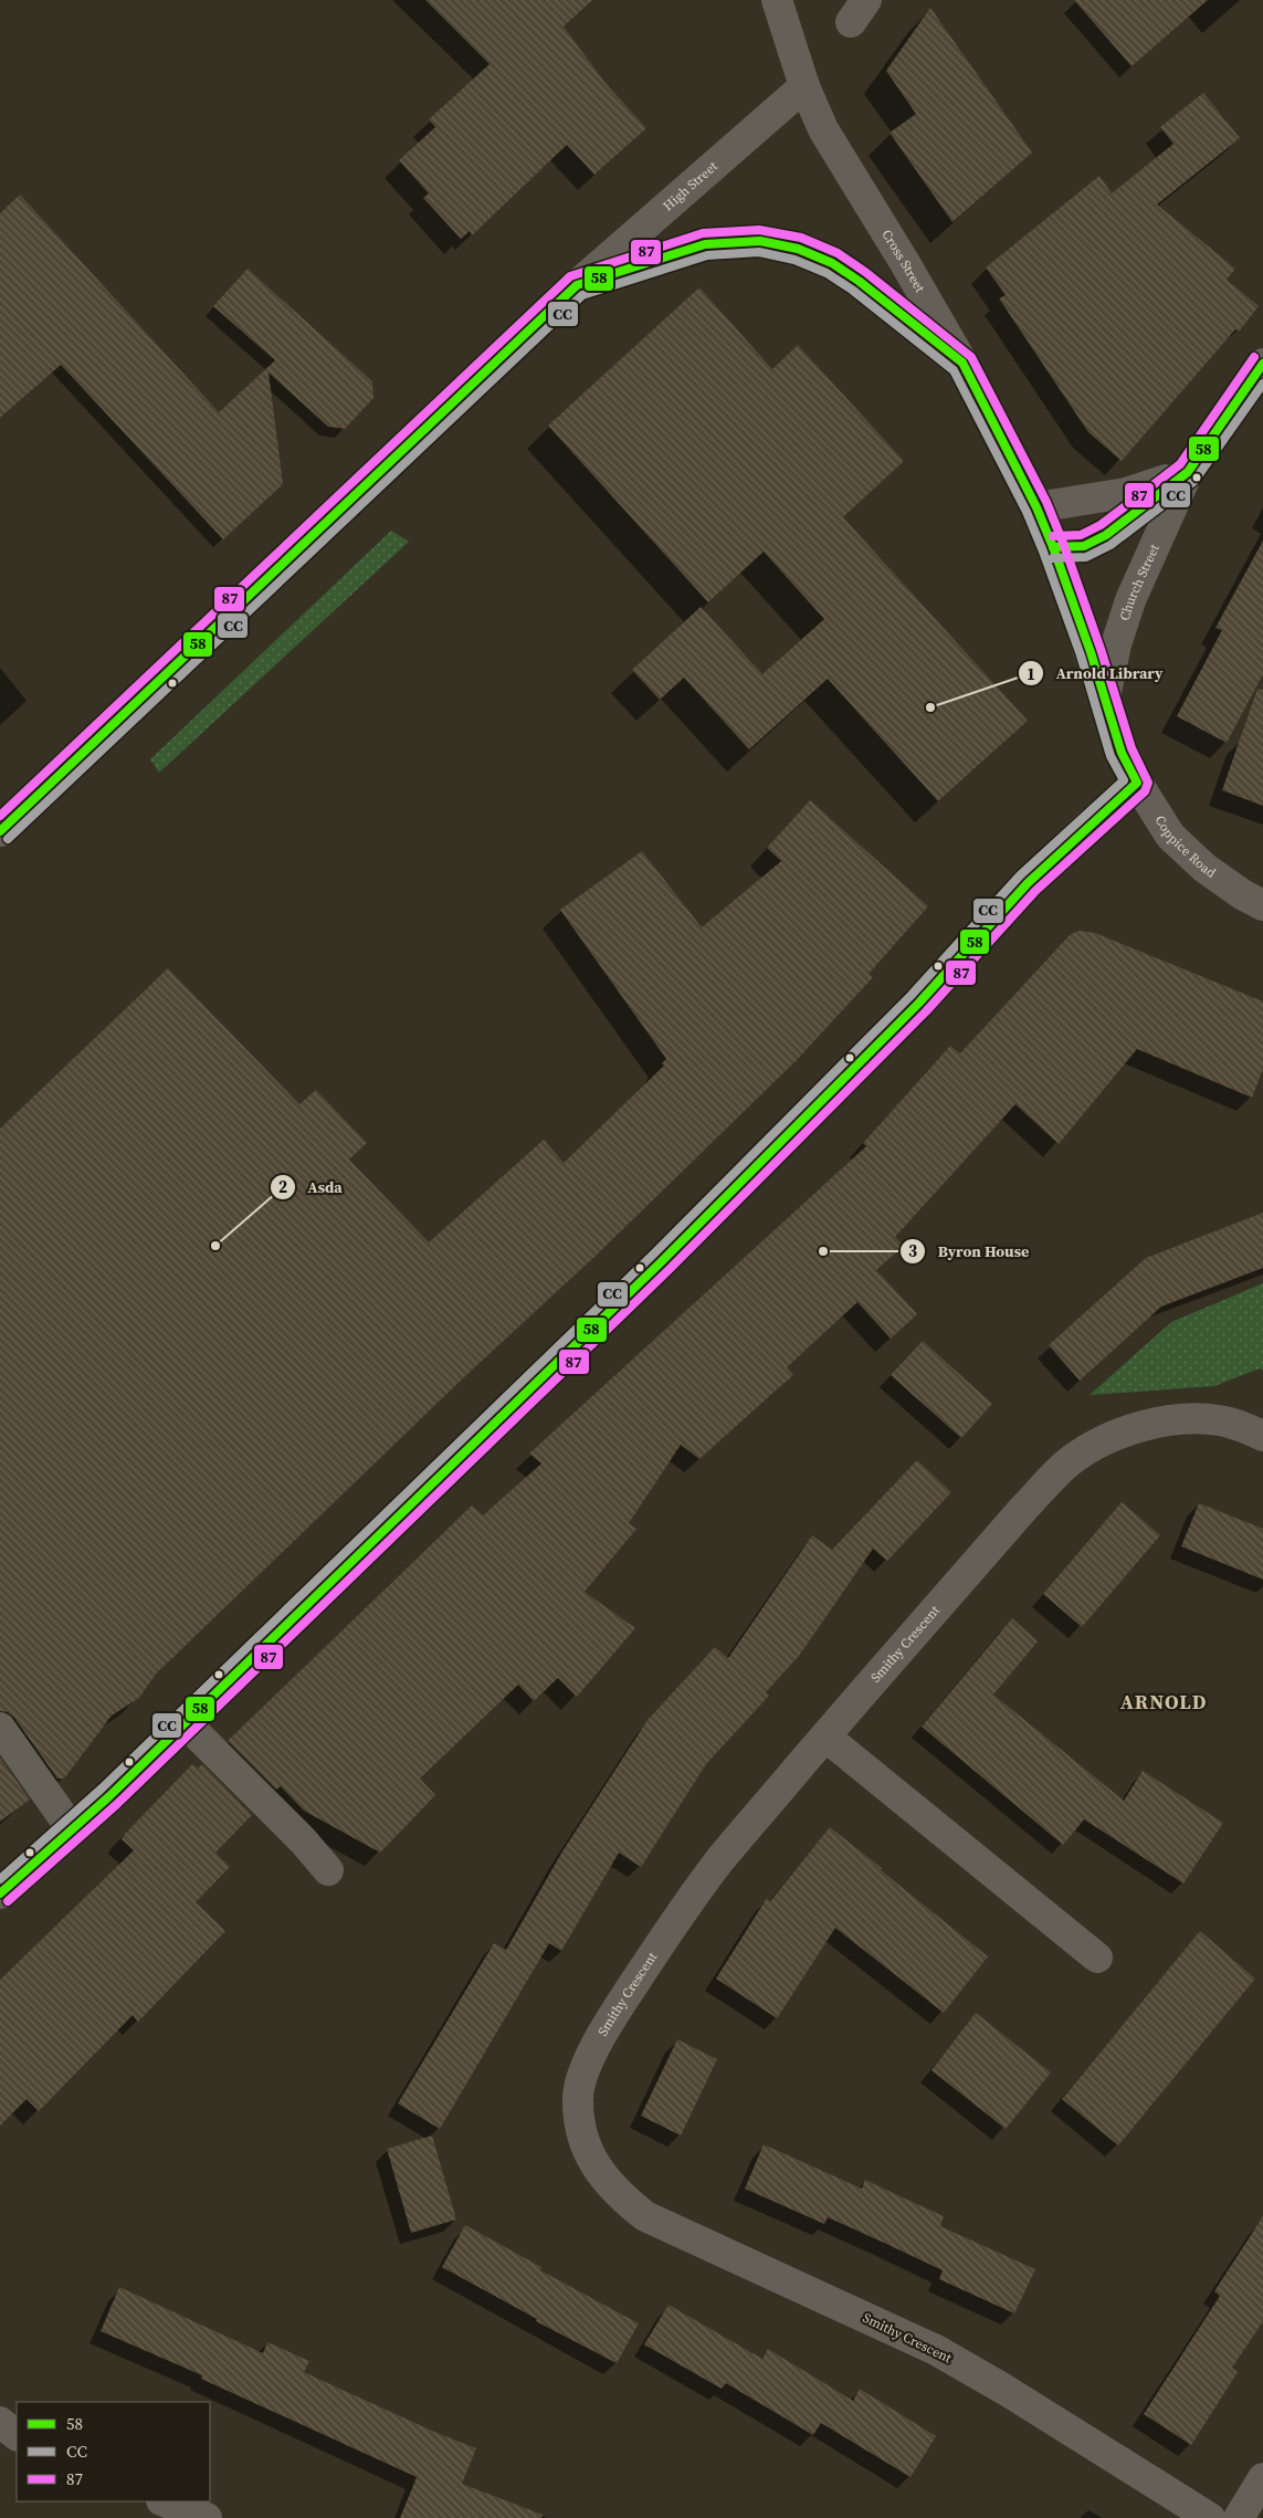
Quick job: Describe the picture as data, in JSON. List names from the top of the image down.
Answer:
{
  "streets": {
    "street": [
      "High Street",
      "Cross Street",
      "Church Street",
      "Coppice Road",
      "Smithy Crescent"
    ]
  },
  "crossings": [
    ["High Street", "Cross Street"],
    ["Cross Street", "Church Street"],
    ["Cross Street", "Coppice Road"],
    ["Church Street", "Coppice Road"]
  ],
  "districts": ["ARNOLD"],
  "places": ["Arnold Library", "Asda", "Byron House"],
  "lines": ["transit line 87", "transit line 58", "transit line CC"],
  "legend": ["58", "CC", "87"]
}
